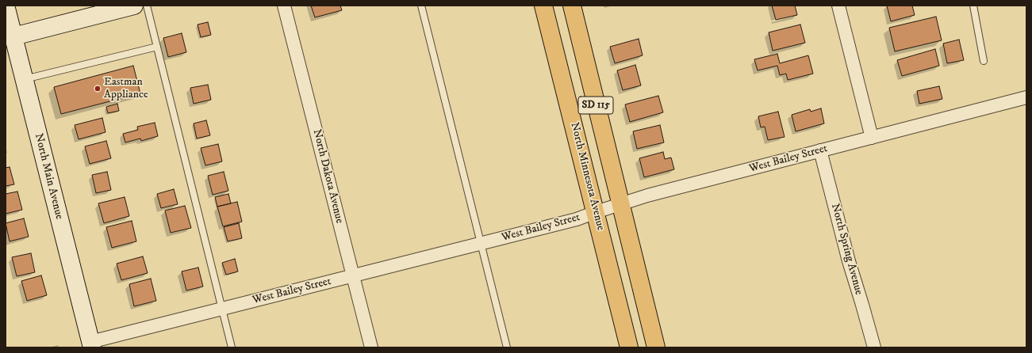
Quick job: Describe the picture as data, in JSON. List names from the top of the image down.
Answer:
{
  "streets": {
    "main road": ["SD 115", "North Minnesota Avenue"],
    "street": [
      "West Bailey Street",
      "North Main Avenue",
      "North Dakota Avenue",
      "North Spring Avenue"
    ]
  },
  "crossings": [
    ["SD 115", "West Bailey Street"],
    ["West Bailey Street", "North Main Avenue"],
    ["West Bailey Street", "North Dakota Avenue"],
    ["West Bailey Street", "North Minnesota Avenue"],
    ["West Bailey Street", "North Spring Avenue"]
  ],
  "places": ["Eastman Appliance"]
}
